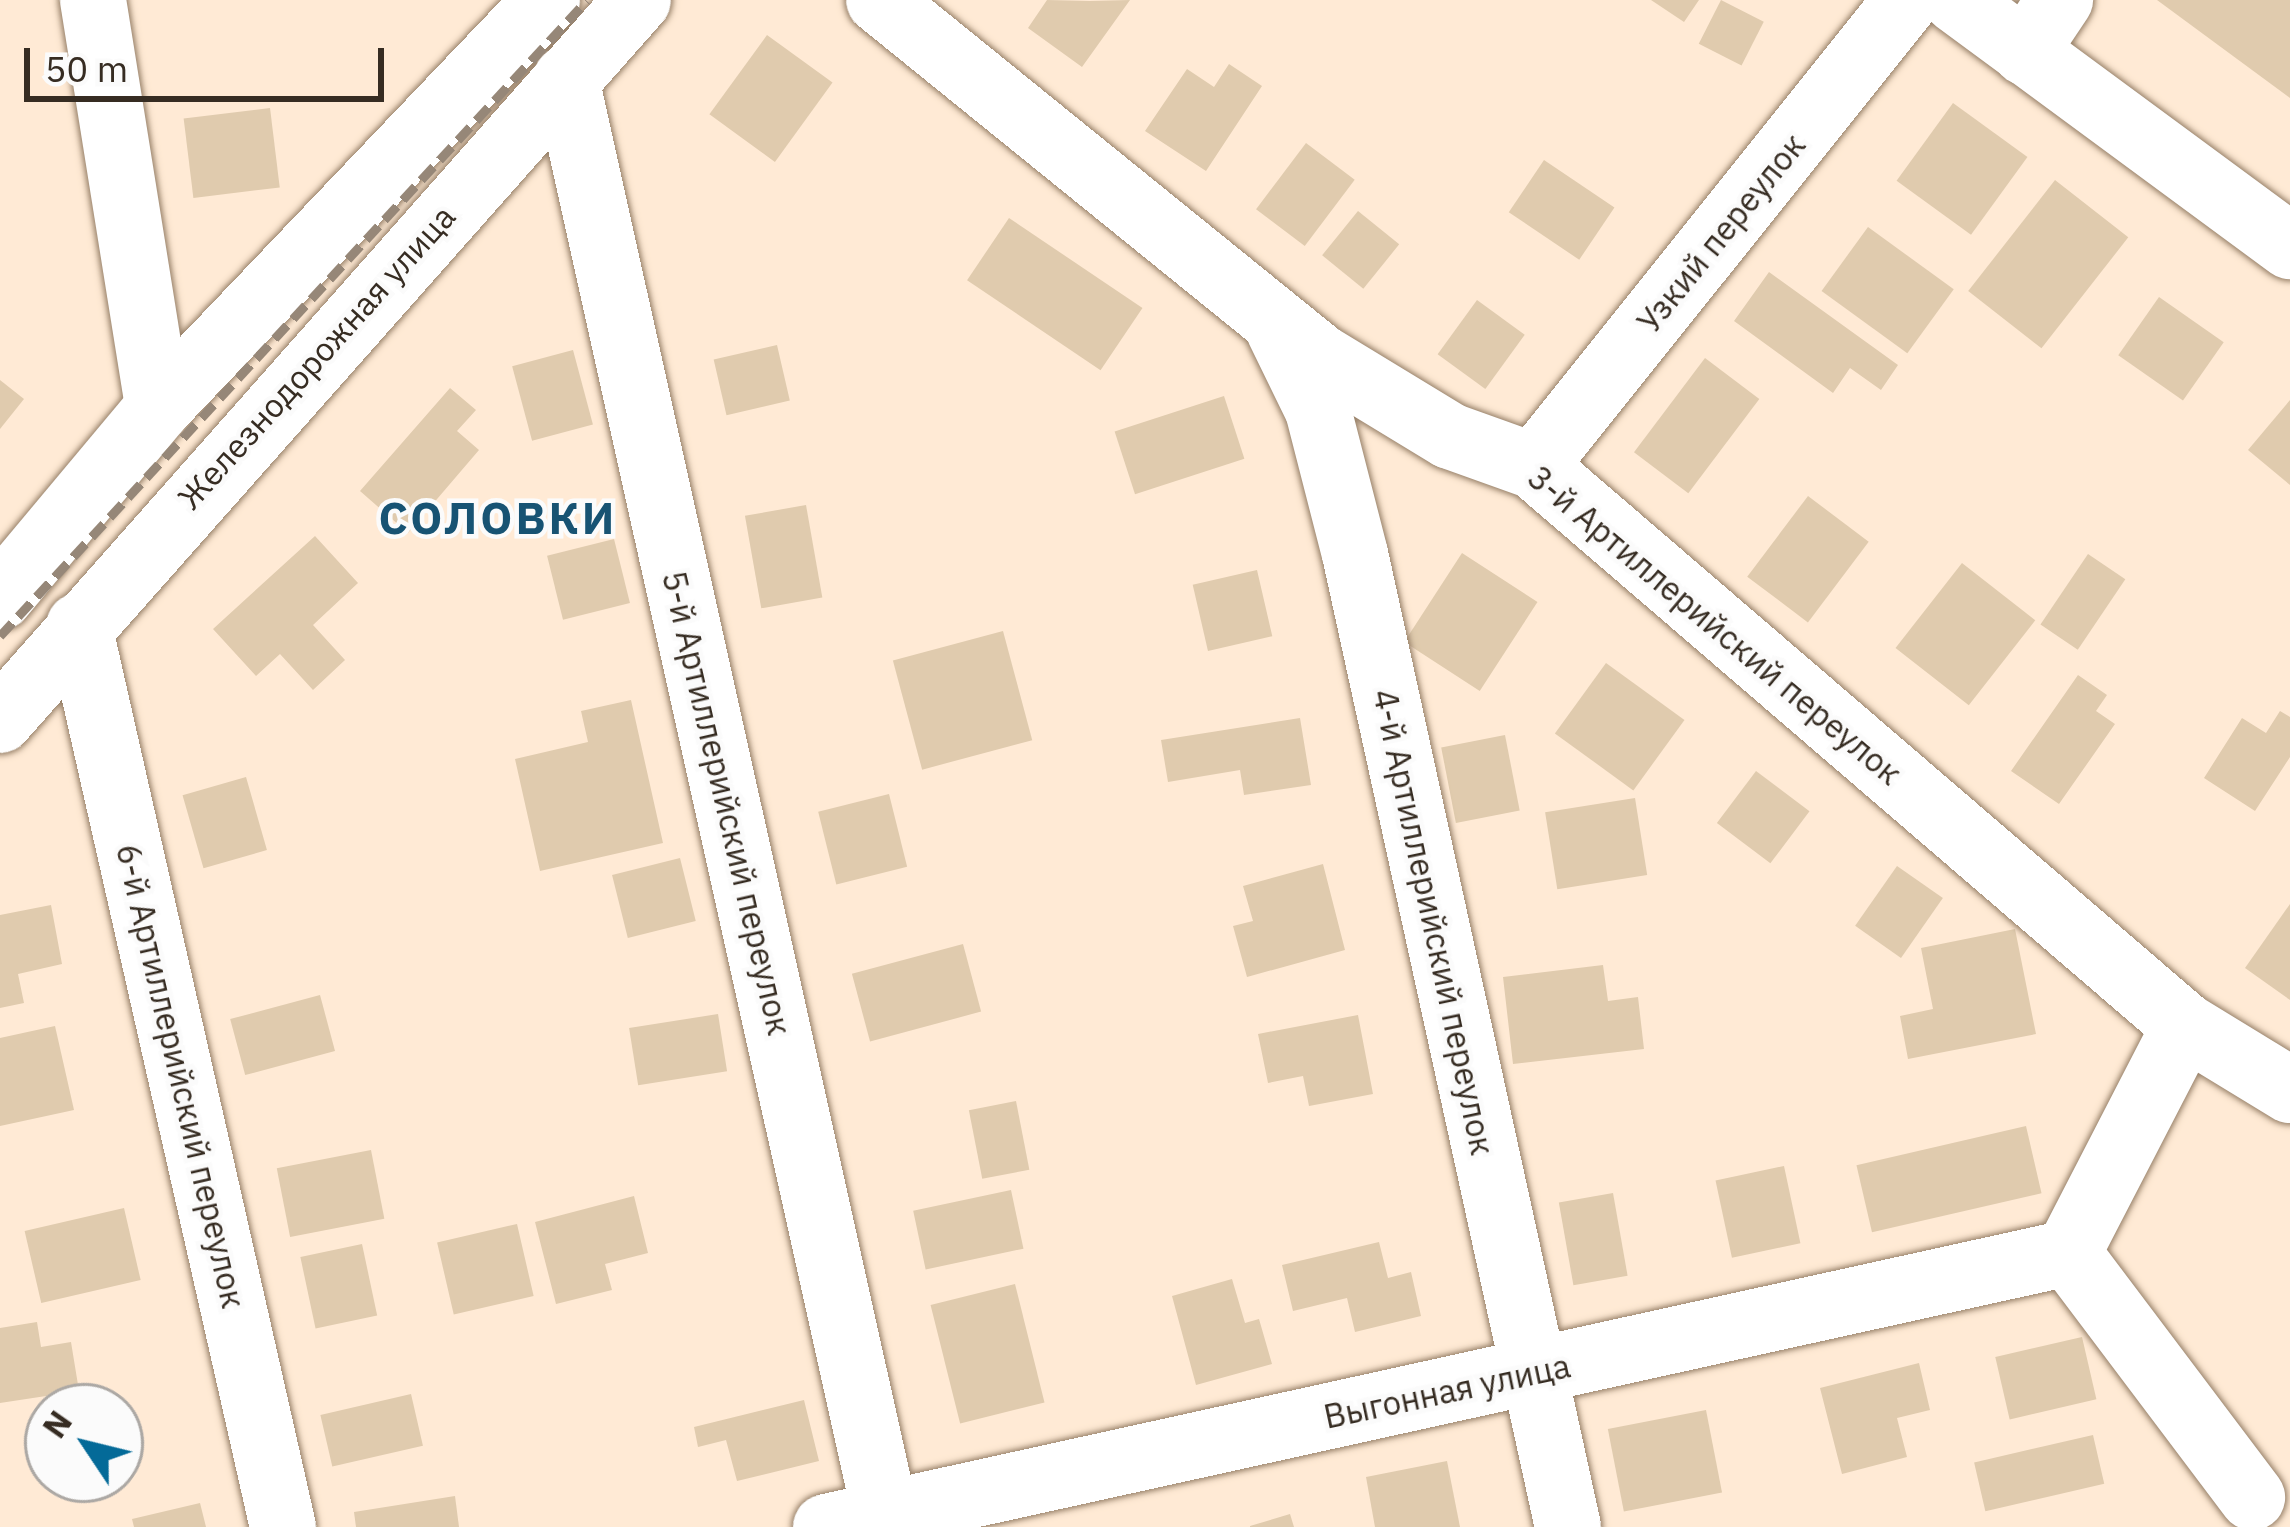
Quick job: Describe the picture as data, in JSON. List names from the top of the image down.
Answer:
{
  "streets": {
    "street": [
      "Узкий переулок",
      "Железнодорожная улица",
      "3-й Артиллерийский переулок",
      "5-й Артиллерийский переулок",
      "4-й Артиллерийский переулок",
      "6-й Артиллерийский переулок",
      "Выгонная улица"
    ]
  },
  "crossings": [
    ["Узкий переулок", "3-й Артиллерийский переулок"],
    ["Железнодорожная улица", "5-й Артиллерийский переулок"],
    ["Железнодорожная улица", "6-й Артиллерийский переулок"],
    ["3-й Артиллерийский переулок", "4-й Артиллерийский переулок"],
    ["5-й Артиллерийский переулок", "Выгонная улица"],
    ["4-й Артиллерийский переулок", "Выгонная улица"]
  ],
  "districts": ["СОЛОВКИ"],
  "scale_bar": "50 m",
  "north": "top left"
}
